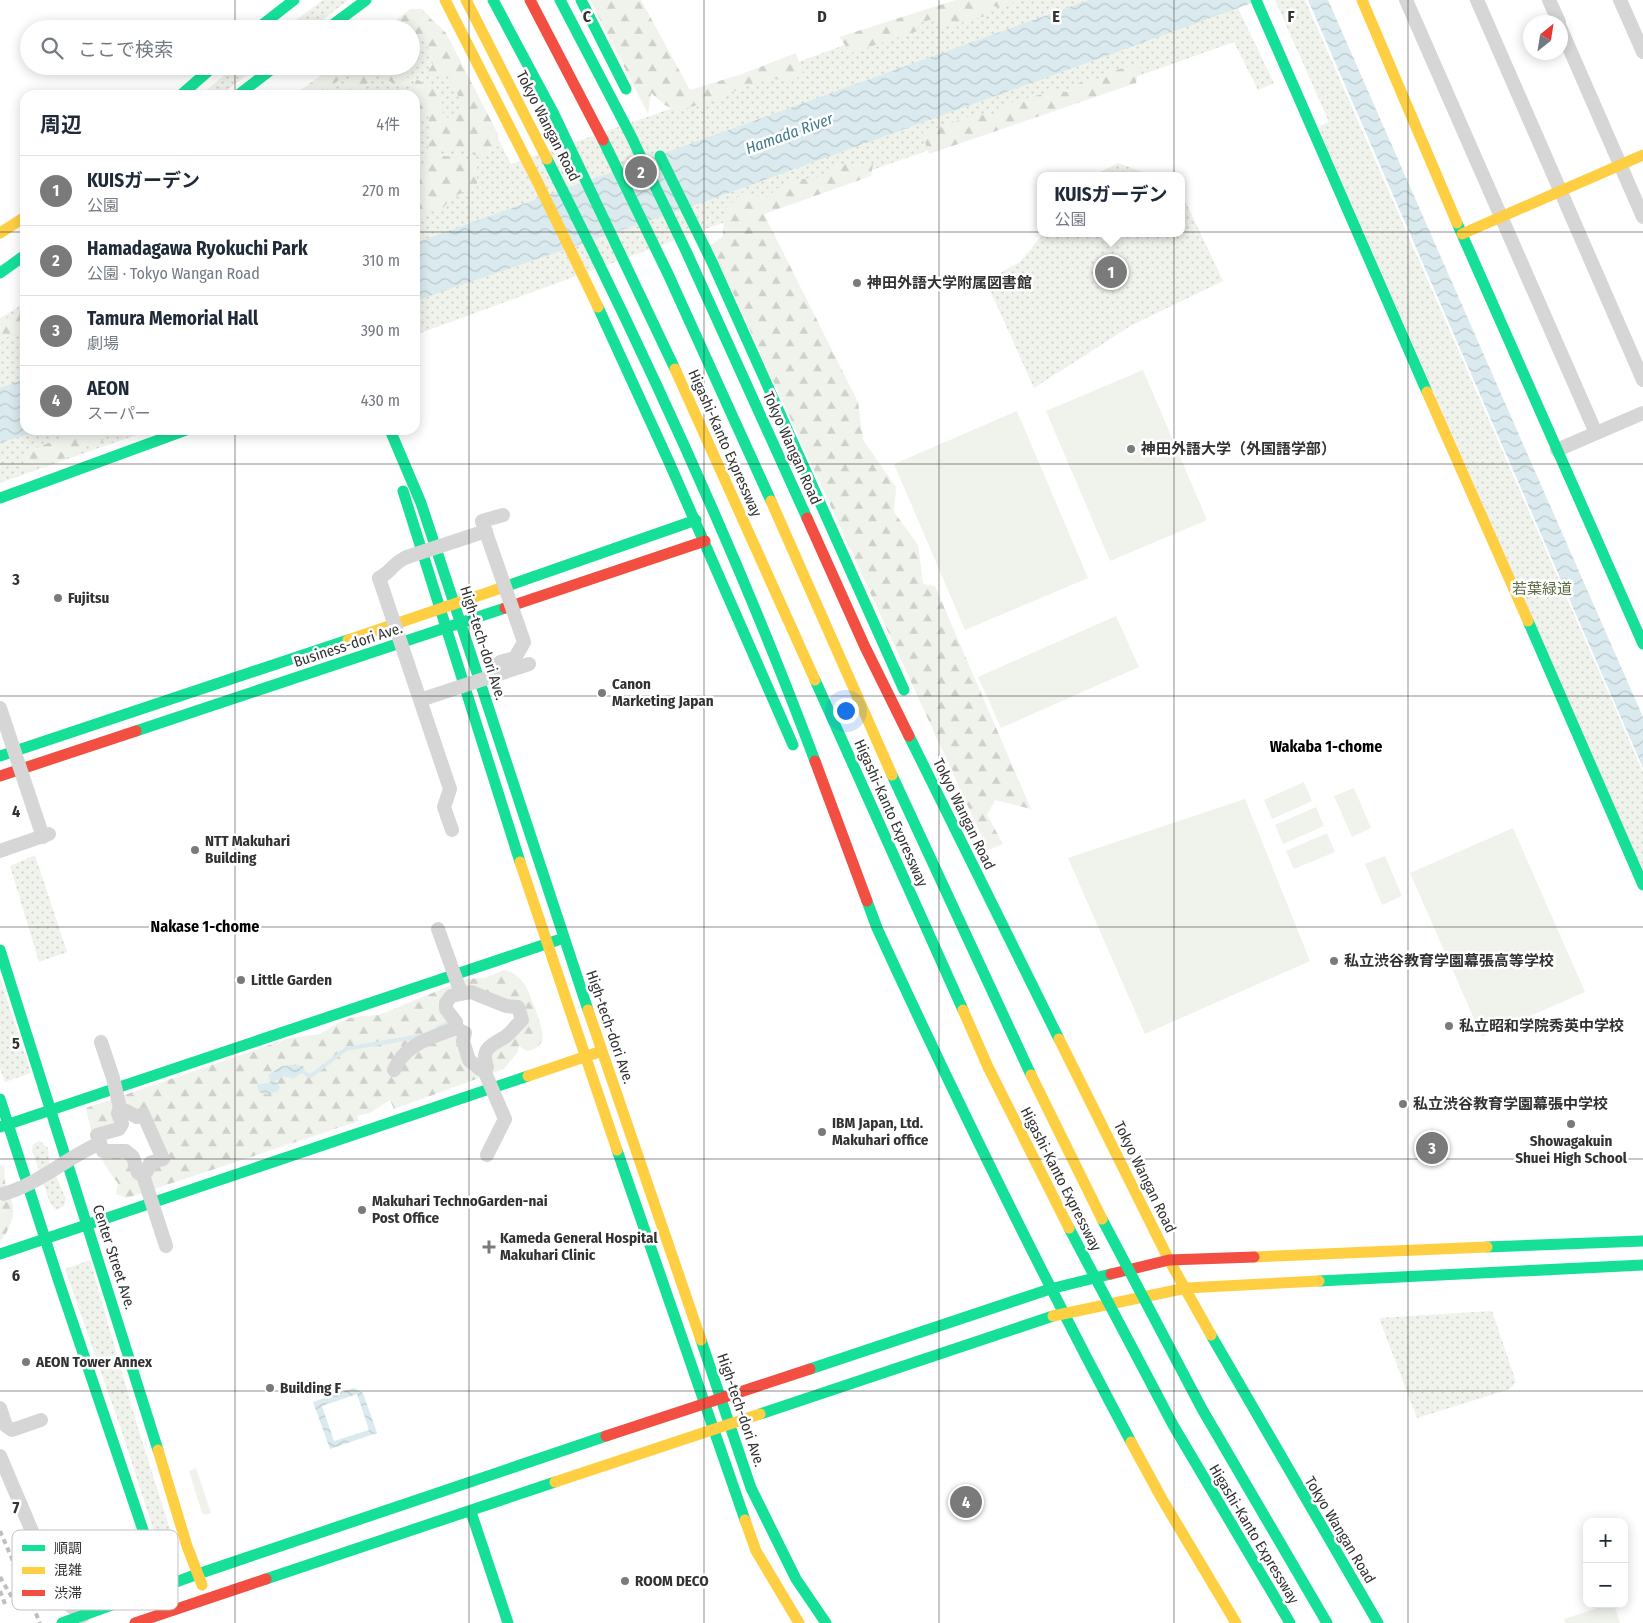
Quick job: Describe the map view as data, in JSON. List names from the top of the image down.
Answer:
{
  "streets": {
    "main road": [
      "Tokyo Wangan Road",
      "Higashi-Kanto Expressway",
      "High-tech-dori Ave.",
      "Business-dori Ave.",
      "Center Street Ave."
    ]
  },
  "crossings": [
    ["High-tech-dori Ave.", "Business-dori Ave."]
  ],
  "districts": ["Wakaba 1-chome", "Nakase 1-chome"],
  "water": ["Hamada River"],
  "parks": ["若葉緑道"],
  "places": {
    "other": [
      "神田外語大学附属図書館",
      "神田外語大学（外国語学部）",
      "Fujitsu",
      "Canon Marketing Japan",
      "NTT Makuhari Building",
      "私立渋谷教育学園幕張高等学校",
      "Little Garden",
      "私立昭和学院秀英中学校",
      "私立渋谷教育学園幕張中学校",
      "Showagakuin Shuei High School",
      "IBM Japan, Ltd. Makuhari office",
      "Makuhari TechnoGarden-nai Post Office",
      "AEON Tower Annex",
      "Building F",
      "ROOM DECO"
    ],
    "health": ["Kameda General Hospital Makuhari Clinic"]
  },
  "legend": ["順調", "混雑", "渋滞"],
  "north": "top right",
  "page": {
    "search": "ここで検索",
    "heading": ["周辺", "4件"],
    "pins": [
      "2",
      "1",
      "3",
      "4"
    ],
    "list": [
      {
        "mark": "1",
        "name": "KUISガーデン",
        "note": "公園",
        "value": "270 m"
      },
      {
        "mark": "2",
        "name": "Hamadagawa Ryokuchi Park",
        "note": "公園 · Tokyo Wangan Road",
        "value": "310 m"
      },
      {
        "mark": "3",
        "name": "Tamura Memorial Hall",
        "note": "劇場",
        "value": "390 m"
      },
      {
        "mark": "4",
        "name": "AEON",
        "note": "スーパー",
        "value": "430 m"
      }
    ],
    "popup": ["KUISガーデン", "公園"],
    "map_buttons": ["+", "−"]
  },
  "grid": {
    "columns": [
      "C",
      "D",
      "E",
      "F"
    ],
    "rows": [
      "3",
      "4",
      "5",
      "6",
      "7"
    ]
  }
}
